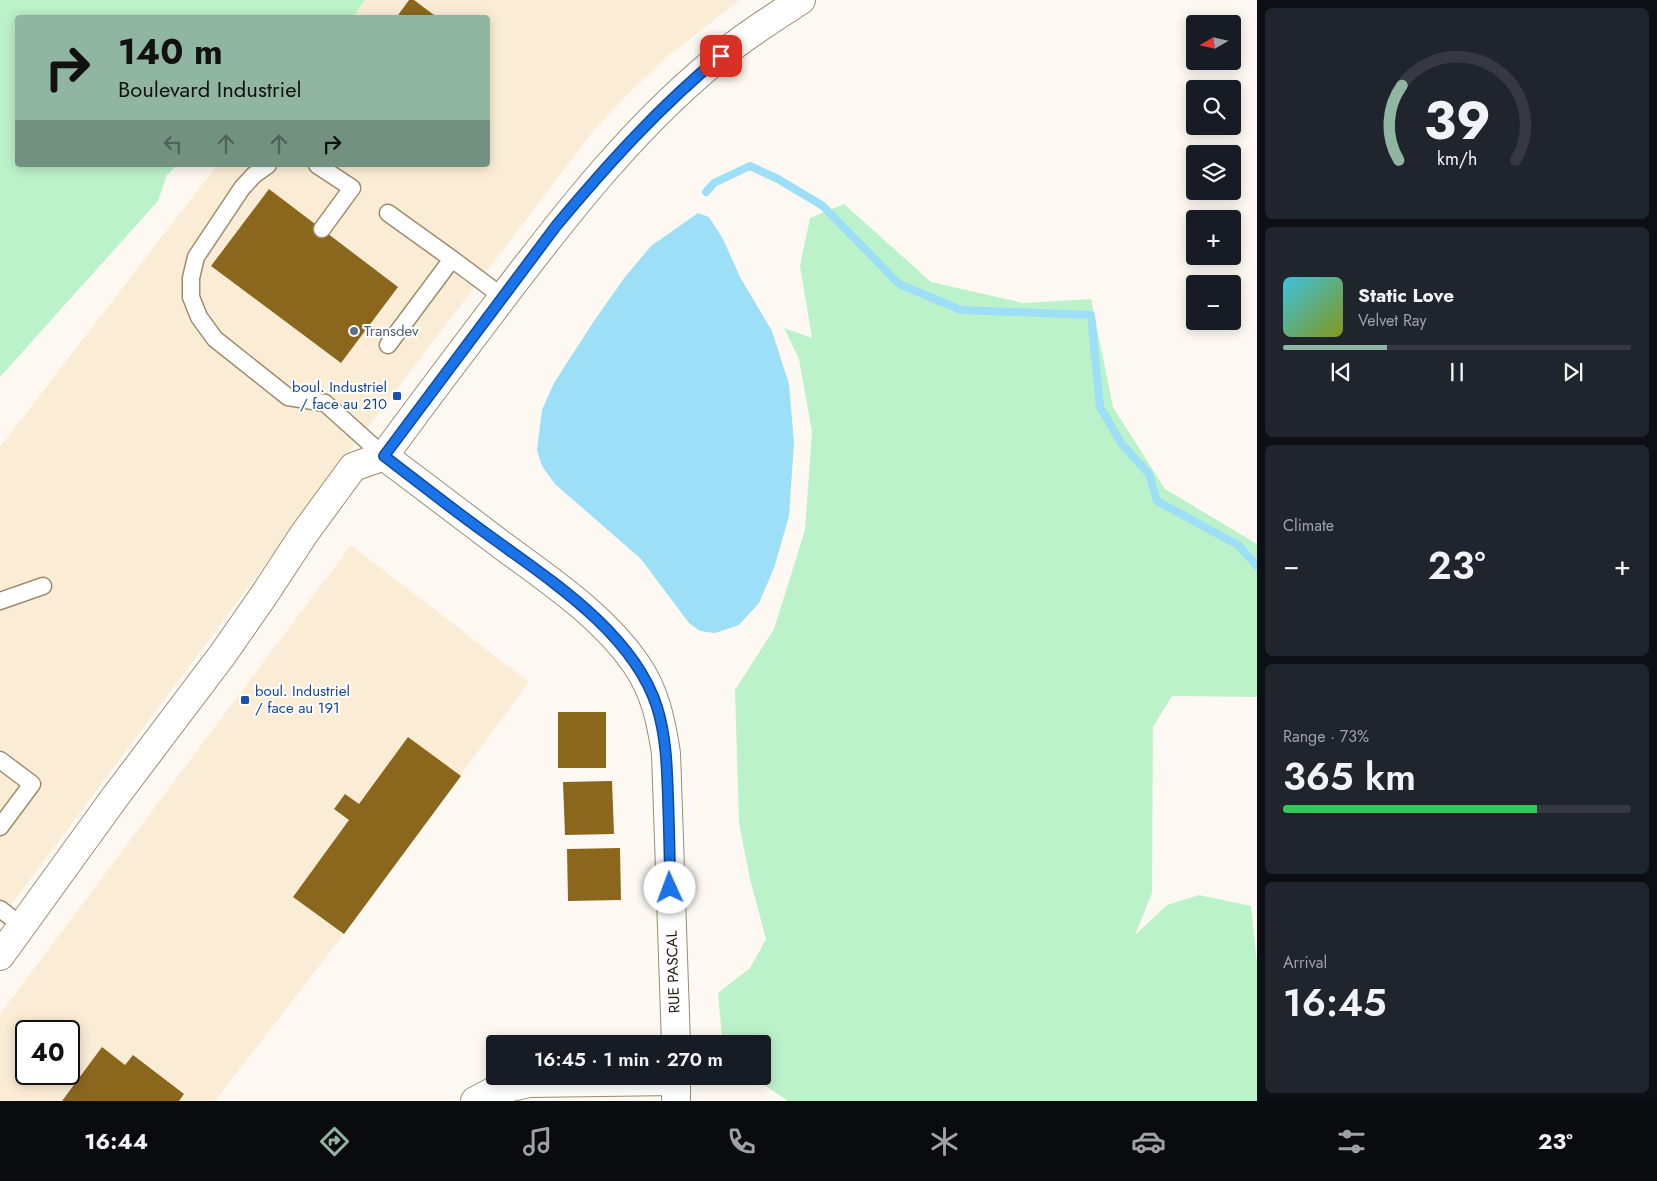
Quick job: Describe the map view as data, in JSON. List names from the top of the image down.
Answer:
{
  "streets": {
    "street": ["RUE PASCAL"]
  },
  "places": {
    "other": ["Transdev"],
    "transit": ["boul. Industriel / face au 210", "boul. Industriel / face au 191"]
  },
  "north": "left",
  "page": {
    "map_buttons": ["+", "−"],
    "turn": ["140 m", "Boulevard Industriel"],
    "song": ["Static Love", "Velvet Ray"],
    "tile": [
      "Climate",
      ["Range · 73%", "365 km"],
      ["Arrival", "16:45"]
    ],
    "heat": ["−", "23°", "+"],
    "limit": "40",
    "trip": "16:45 · 1 min · 270 m",
    "tabs": ["16:44", "23°"],
    "gauge": ["39", "km/h"]
  }
}
